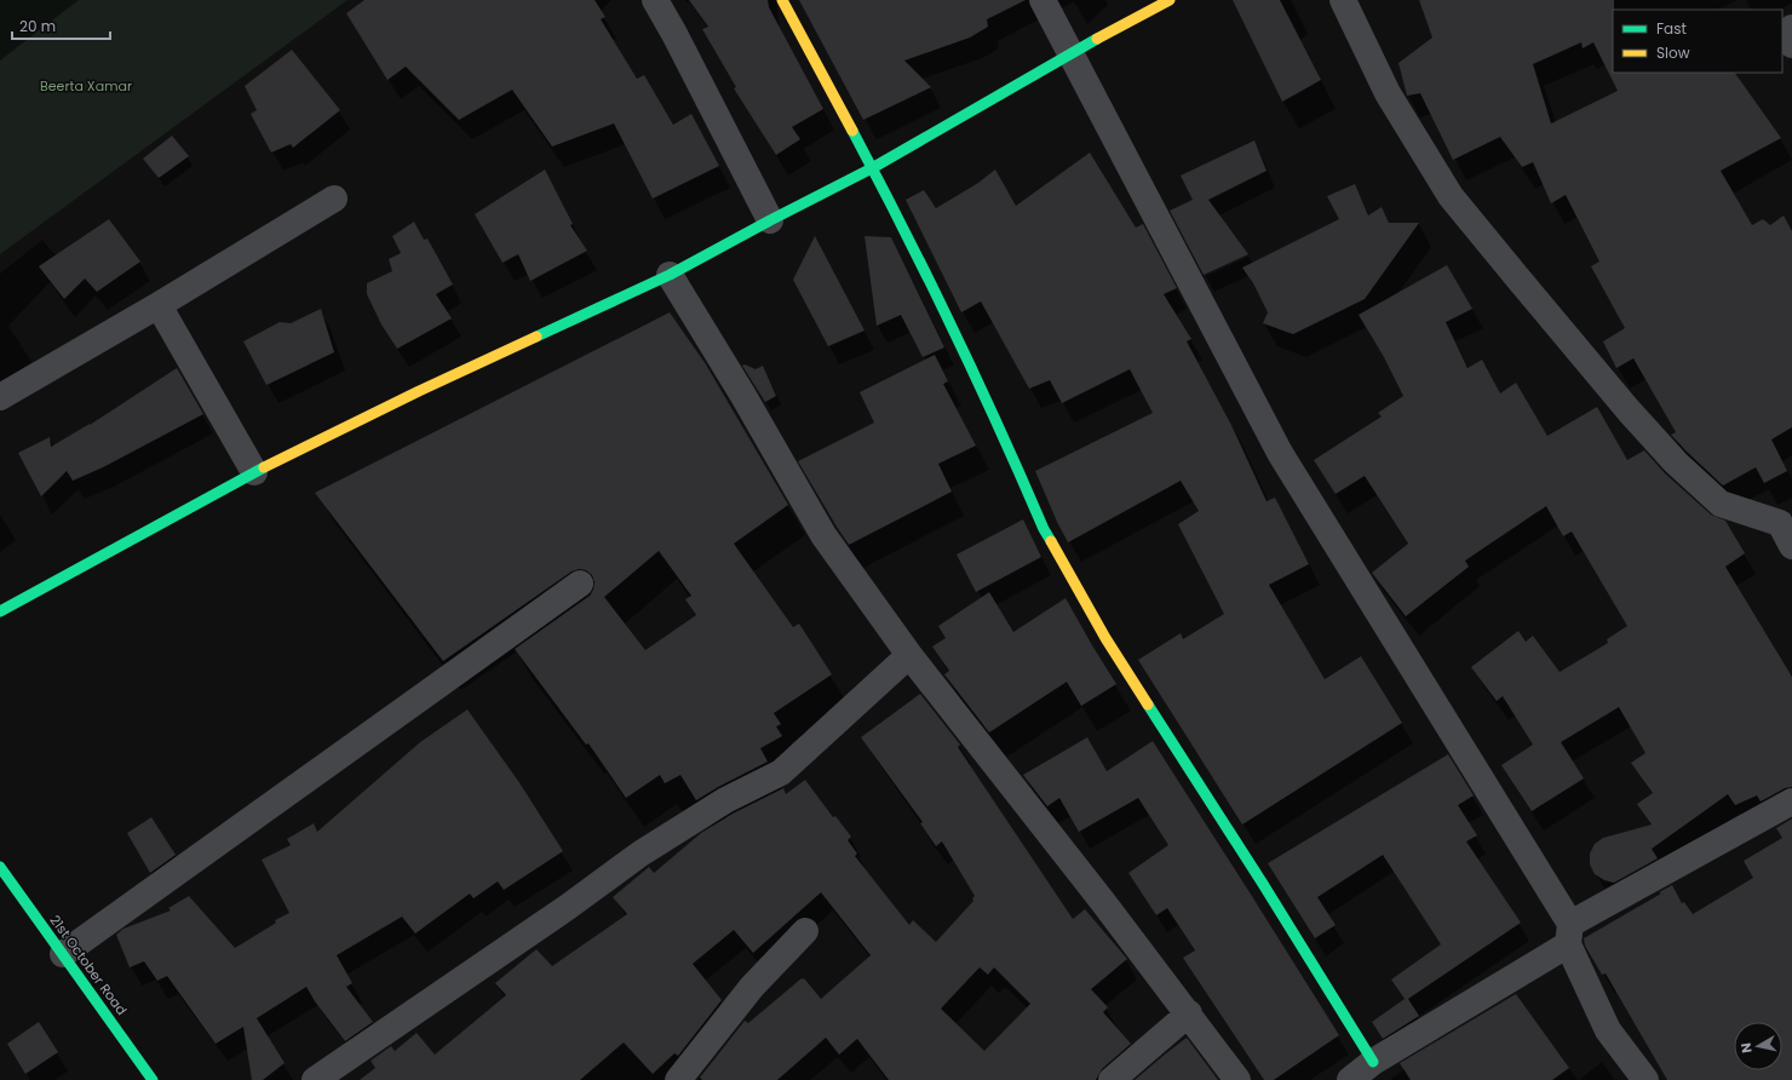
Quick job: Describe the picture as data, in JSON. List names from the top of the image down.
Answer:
{
  "streets": {
    "street": ["21st October Road"]
  },
  "parks": ["Beerta Xamar"],
  "legend": ["Fast", "Slow"],
  "scale_bar": "20 m",
  "north": "left"
}
